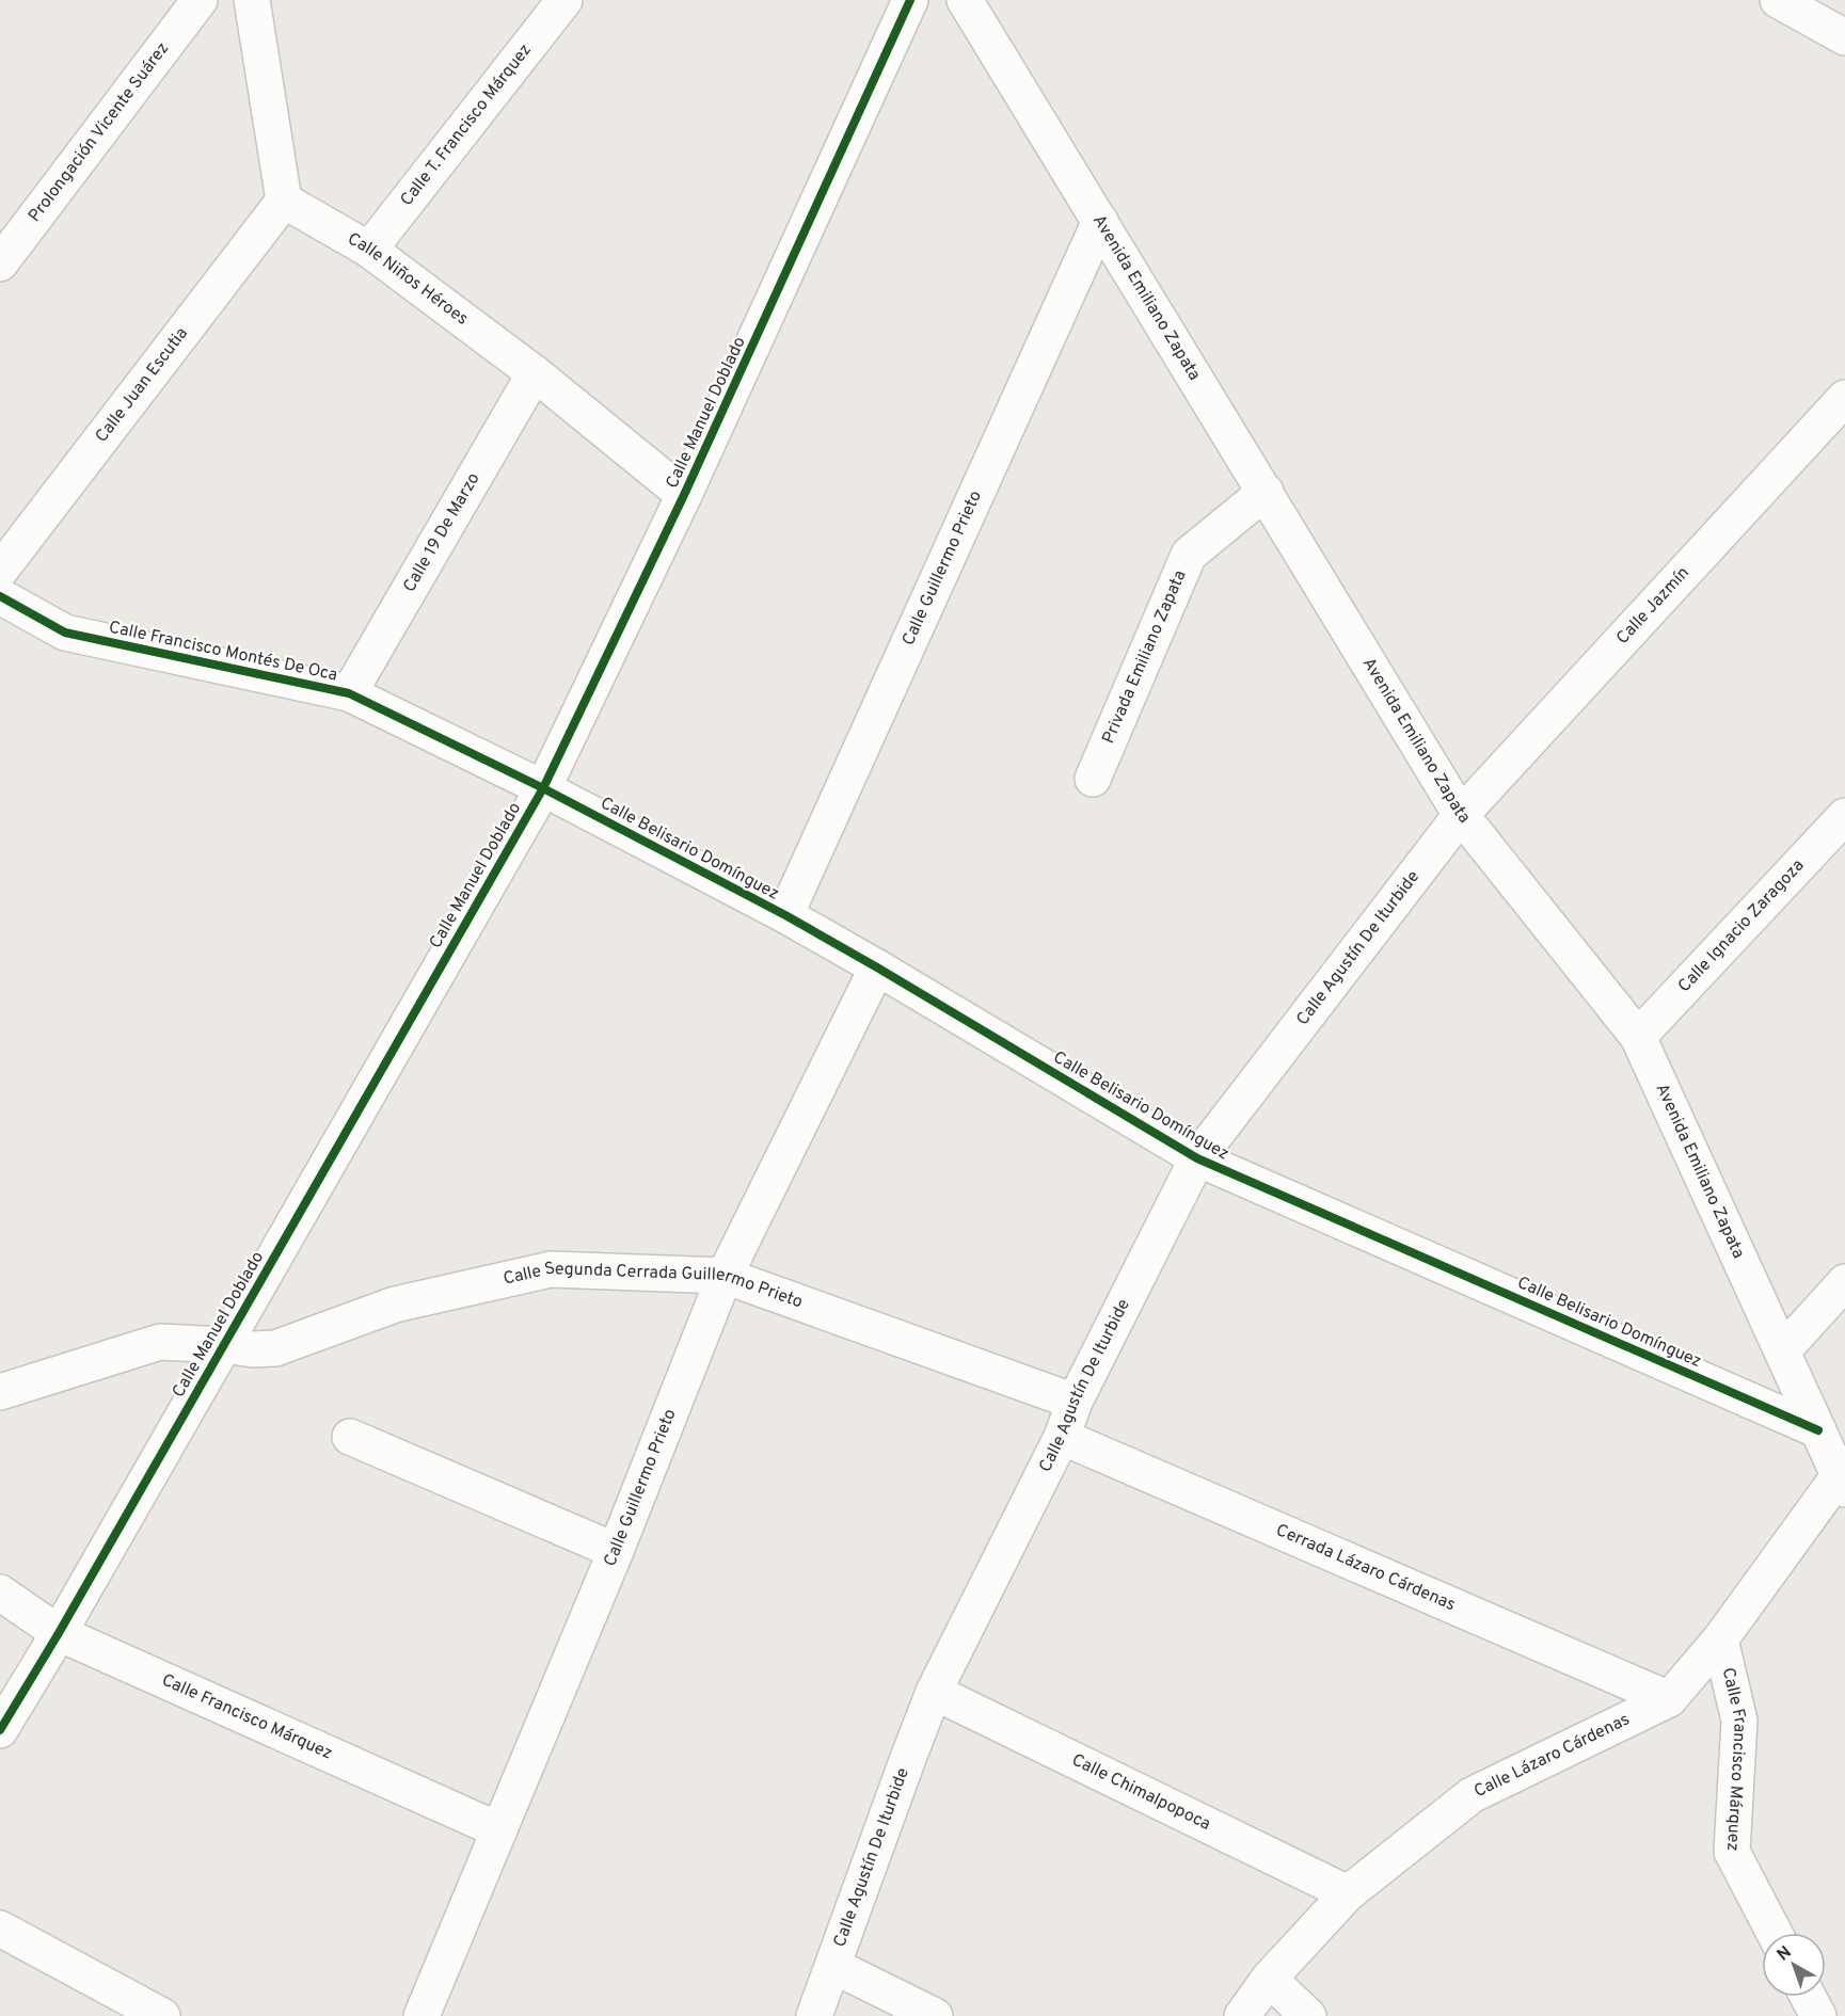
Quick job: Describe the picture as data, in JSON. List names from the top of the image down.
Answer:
{
  "streets": {
    "street": [
      "Calle T. Francisco Márquez",
      "Prolongación Vicente Suárez",
      "Calle Niños Héroes",
      "Avenida Emiliano Zapata",
      "Calle Juan Escutia",
      "Calle Manuel Doblado",
      "Calle 19 De Marzo",
      "Calle Guillermo Prieto",
      "Calle Jazmín",
      "Calle Francisco Montés De Oca",
      "Privada Emiliano Zapata",
      "Calle Belisario Domínguez",
      "Calle Ignacio Zaragoza",
      "Calle Agustín De Iturbide",
      "Calle Segunda Cerrada Guillermo Prieto",
      "Cerrada Lázaro Cárdenas",
      "Calle Francisco Márquez",
      "Calle Lázaro Cárdenas",
      "Calle Chimalpopoca"
    ]
  },
  "crossings": [
    ["Calle T. Francisco Márquez", "Calle Niños Héroes"],
    ["Calle Niños Héroes", "Calle Juan Escutia"],
    ["Calle Niños Héroes", "Calle Manuel Doblado"],
    ["Calle Niños Héroes", "Calle 19 De Marzo"],
    ["Avenida Emiliano Zapata", "Calle Guillermo Prieto"],
    ["Avenida Emiliano Zapata", "Calle Jazmín"],
    ["Avenida Emiliano Zapata", "Privada Emiliano Zapata"],
    ["Avenida Emiliano Zapata", "Calle Belisario Domínguez"],
    ["Avenida Emiliano Zapata", "Calle Ignacio Zaragoza"],
    ["Avenida Emiliano Zapata", "Calle Agustín De Iturbide"],
    ["Avenida Emiliano Zapata", "Calle Lázaro Cárdenas"],
    ["Calle Manuel Doblado", "Calle Francisco Montés De Oca"],
    ["Calle Manuel Doblado", "Calle Belisario Domínguez"],
    ["Calle Manuel Doblado", "Calle Segunda Cerrada Guillermo Prieto"],
    ["Calle Manuel Doblado", "Calle Francisco Márquez"],
    ["Calle 19 De Marzo", "Calle Francisco Montés De Oca"],
    ["Calle Guillermo Prieto", "Calle Belisario Domínguez"],
    ["Calle Guillermo Prieto", "Calle Segunda Cerrada Guillermo Prieto"],
    ["Calle Guillermo Prieto", "Calle Francisco Márquez"],
    ["Calle Jazmín", "Calle Agustín De Iturbide"],
    ["Calle Francisco Montés De Oca", "Calle Belisario Domínguez"],
    ["Calle Belisario Domínguez", "Calle Agustín De Iturbide"],
    ["Calle Agustín De Iturbide", "Calle Segunda Cerrada Guillermo Prieto"],
    ["Calle Agustín De Iturbide", "Cerrada Lázaro Cárdenas"],
    ["Calle Agustín De Iturbide", "Calle Chimalpopoca"],
    ["Cerrada Lázaro Cárdenas", "Calle Lázaro Cárdenas"],
    ["Calle Francisco Márquez", "Calle Lázaro Cárdenas"],
    ["Calle Lázaro Cárdenas", "Calle Chimalpopoca"]
  ],
  "north": "top left"
}
